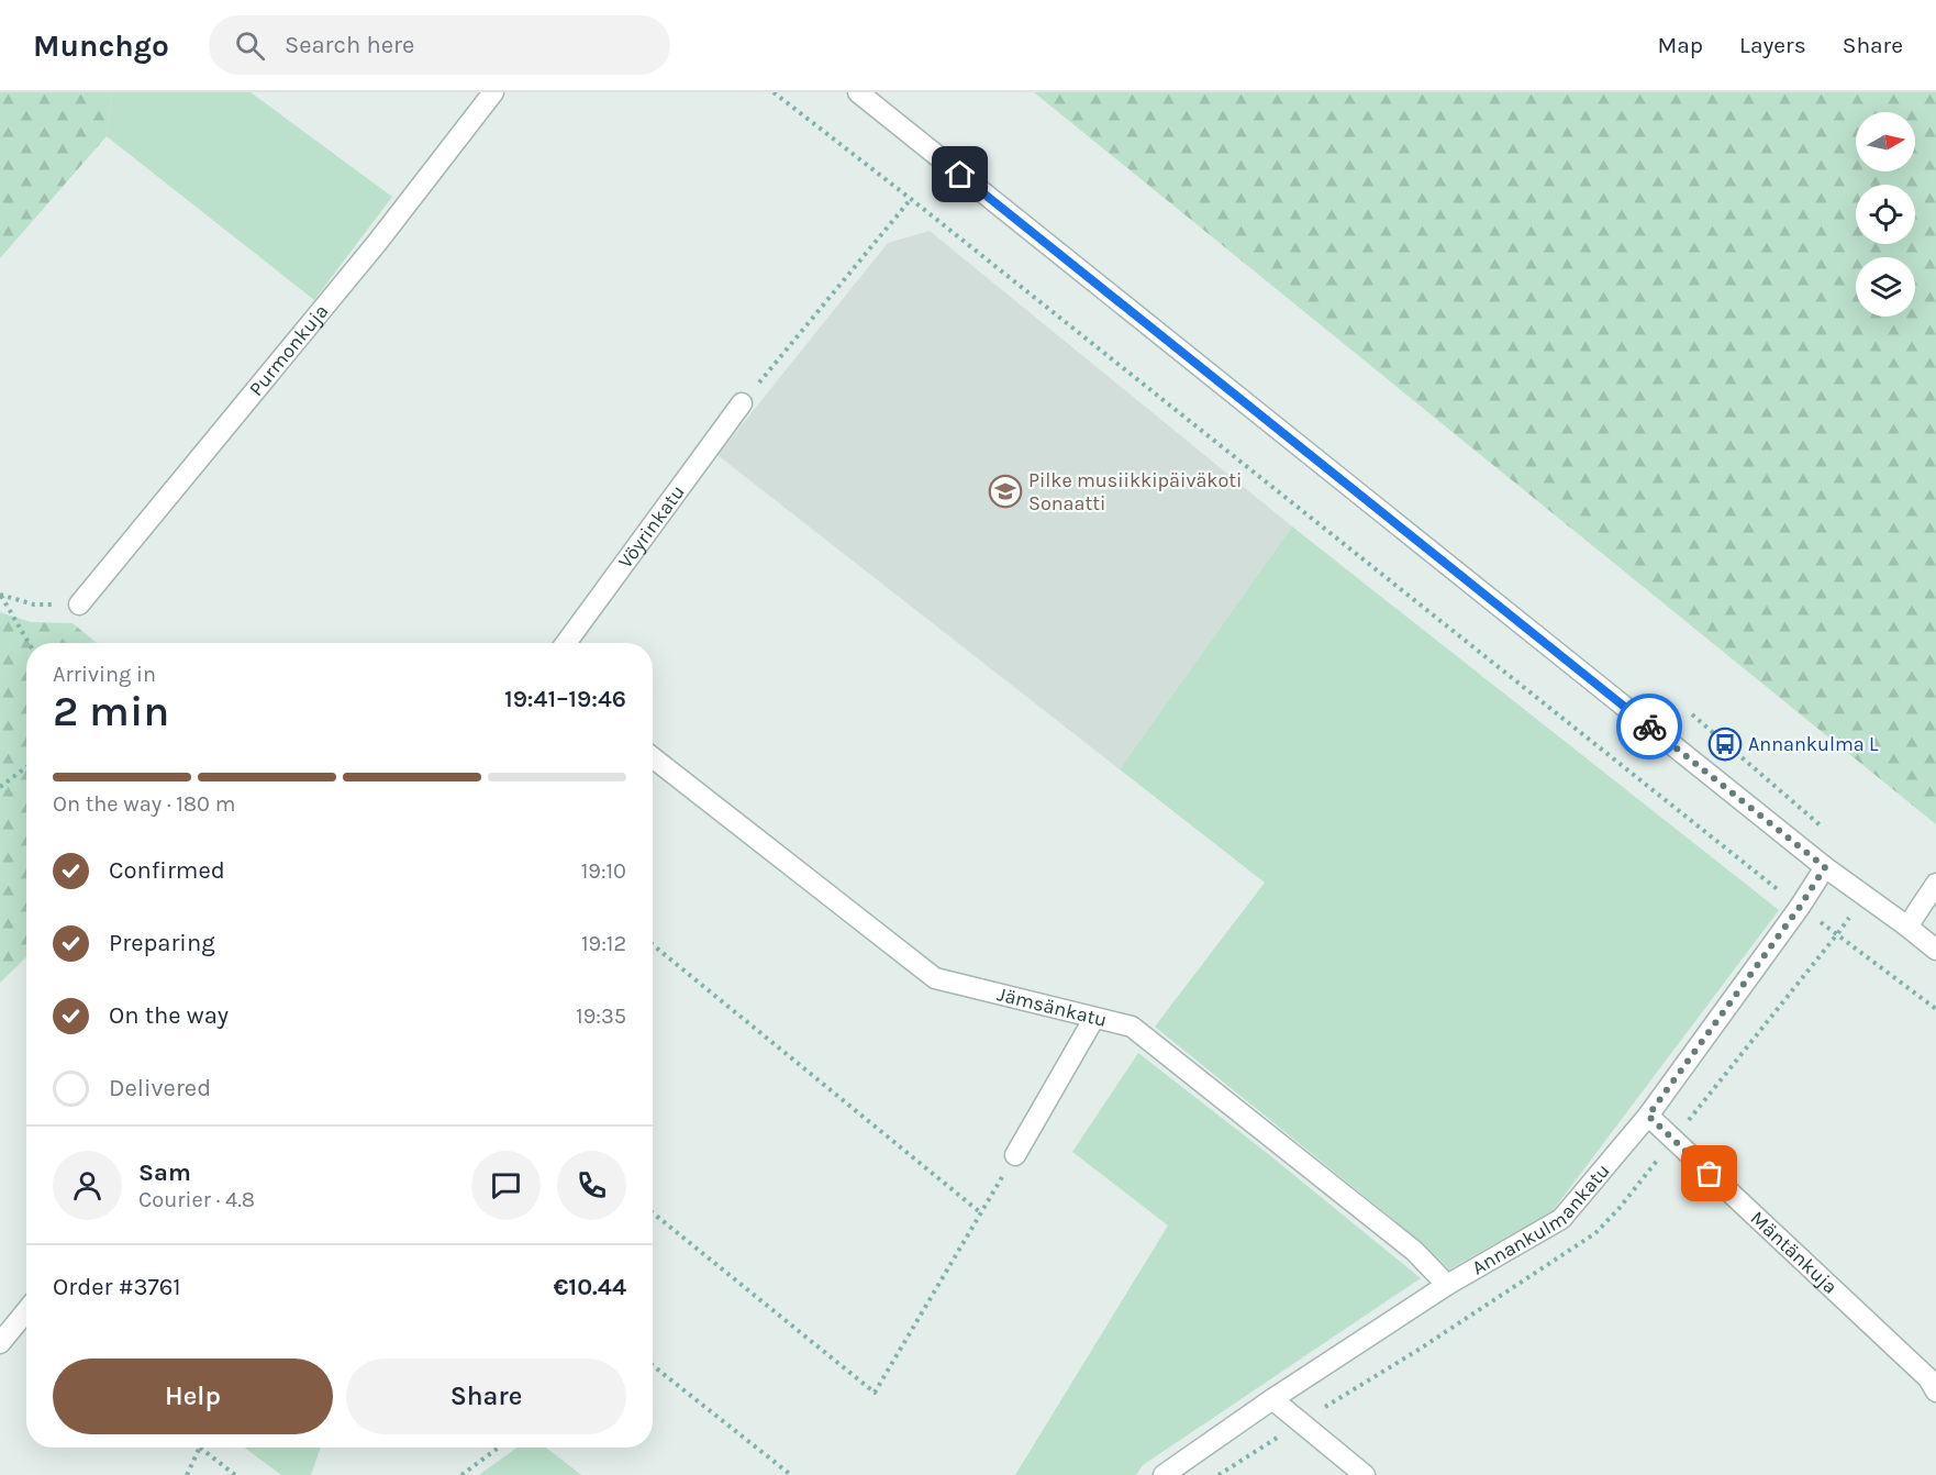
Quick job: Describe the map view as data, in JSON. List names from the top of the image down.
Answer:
{
  "streets": {
    "street": [
      "Purmonkuja",
      "Vöyrinkatu",
      "Jämsänkatu",
      "Annankulmankatu",
      "Mäntänkuja"
    ]
  },
  "crossings": [
    ["Jämsänkatu", "Annankulmankatu"],
    ["Annankulmankatu", "Mäntänkuja"]
  ],
  "places": {
    "school or university": ["Pilke musiikkipäiväkoti Sonaatti"],
    "bus stop": ["Annankulma L"]
  },
  "north": "right",
  "page": {
    "header": "Munchgo",
    "search": "Search here",
    "nav": ["Map", "Layers", "Share"],
    "heading": ["2 min", "Arriving in", "19:41–19:46"],
    "panel": [
      "Sam",
      "Courier · 4.8",
      "Order #3761",
      "€10.44"
    ],
    "bar": "On the way · 180 m",
    "list": [
      ["Confirmed", "19:10"],
      ["Preparing", "19:12"],
      ["On the way", "19:35"],
      "Delivered"
    ],
    "buttons": ["Help", "Share"]
  }
}
